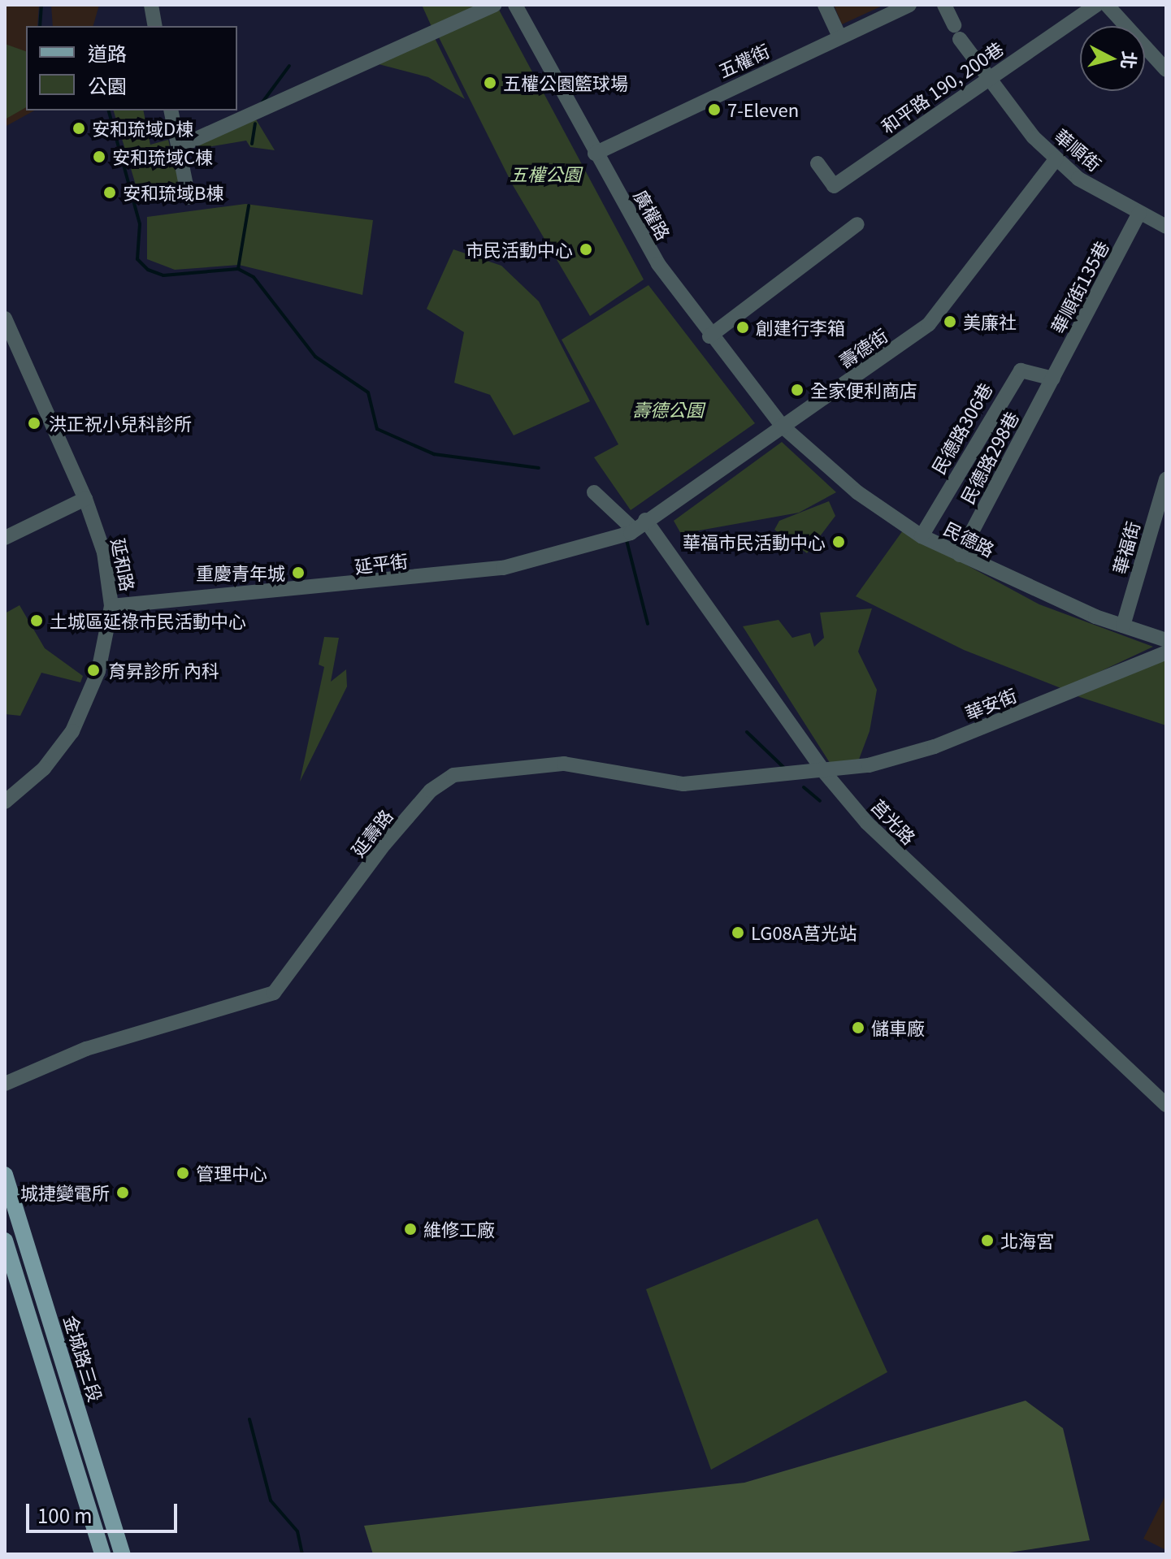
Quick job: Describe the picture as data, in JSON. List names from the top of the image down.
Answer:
{
  "streets": {
    "main road": ["金城路三段"],
    "street": [
      "五權街",
      "和平路 190, 200巷",
      "華順街",
      "廣權路",
      "華順街135巷",
      "壽德街",
      "民德路306巷",
      "民德路298巷",
      "民德路",
      "華福街",
      "延平街",
      "延和路",
      "華安街",
      "莒光路",
      "延壽路"
    ]
  },
  "crossings": [
    ["五權街", "廣權路"],
    ["和平路 190, 200巷", "華順街"],
    ["華順街", "華順街135巷"],
    ["華順街", "壽德街"],
    ["廣權路", "壽德街"],
    ["廣權路", "民德路"],
    ["華順街135巷", "民德路306巷"],
    ["華順街135巷", "民德路298巷"],
    ["壽德街", "民德路"],
    ["壽德街", "延平街"],
    ["壽德街", "莒光路"],
    ["民德路306巷", "民德路298巷"],
    ["民德路306巷", "民德路"],
    ["民德路298巷", "民德路"],
    ["民德路", "華福街"],
    ["延平街", "延和路"],
    ["延平街", "莒光路"],
    ["華安街", "莒光路"],
    ["華安街", "延壽路"],
    ["莒光路", "延壽路"]
  ],
  "parks": ["五權公園", "壽德公園"],
  "places": [
    "五權公園籃球場",
    "7-Eleven",
    "安和琉域D棟",
    "安和琉域C棟",
    "安和琉域B棟",
    "市民活動中心",
    "美廉社",
    "創建行李箱",
    "全家便利商店",
    "洪正祝小兒科診所",
    "華福市民活動中心",
    "重慶青年城",
    "土城區延祿市民活動中心",
    "育昇診所 內科",
    "LG08A莒光站",
    "儲車廠",
    "管理中心",
    "城捷變電所",
    "維修工廠",
    "北海宮"
  ],
  "legend": ["道路", "公園"],
  "scale_bar": "100 m",
  "north": "right"
}
